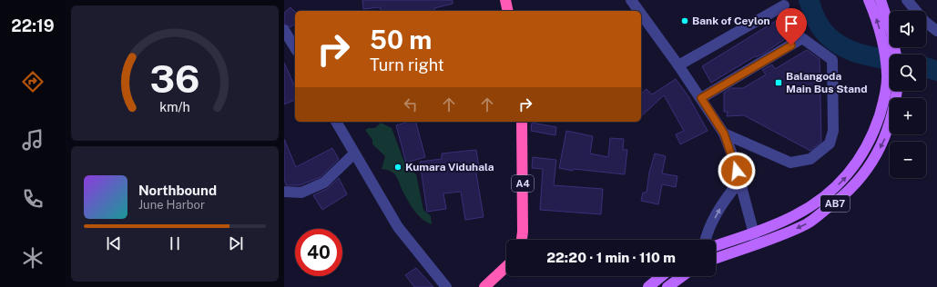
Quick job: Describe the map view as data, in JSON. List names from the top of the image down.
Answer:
{
  "streets": {
    "highway": ["A4"],
    "main road": ["AB7"]
  },
  "places": {
    "other": ["Bank of Ceylon", "Kumara Viduhala"],
    "transit": ["Balangoda Main Bus Stand"]
  },
  "page": {
    "tabs": "22:19",
    "map_buttons": ["+", "−"],
    "turn": ["50 m", "Turn right"],
    "song": ["Northbound", "June Harbor"],
    "limit": "40",
    "trip": "22:20 · 1 min · 110 m",
    "gauge": ["36", "km/h"]
  }
}
